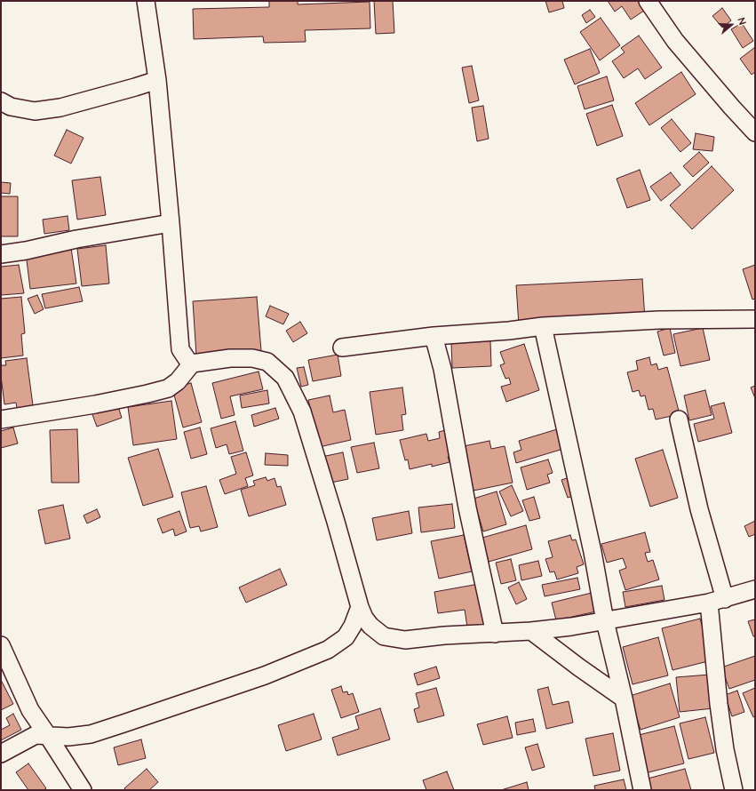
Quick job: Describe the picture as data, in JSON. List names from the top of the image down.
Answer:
{
  "north": "right"
}
